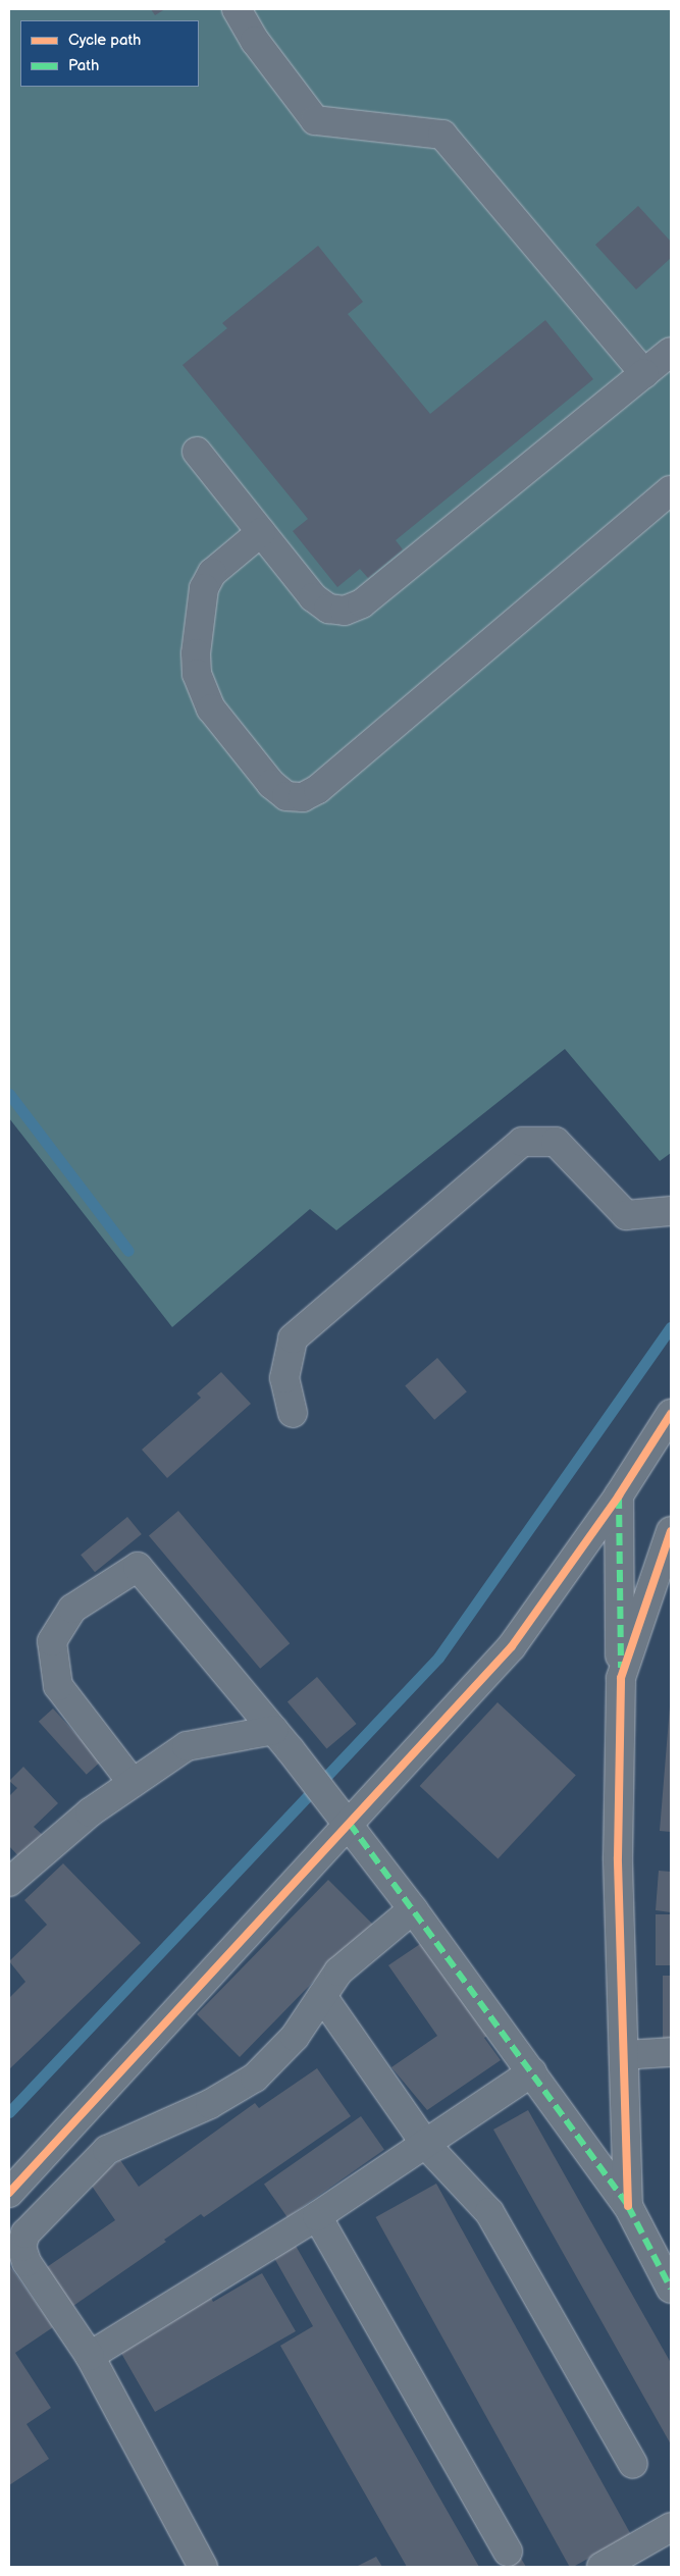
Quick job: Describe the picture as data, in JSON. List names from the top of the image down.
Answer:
{
  "legend": ["Cycle path", "Path"]
}
